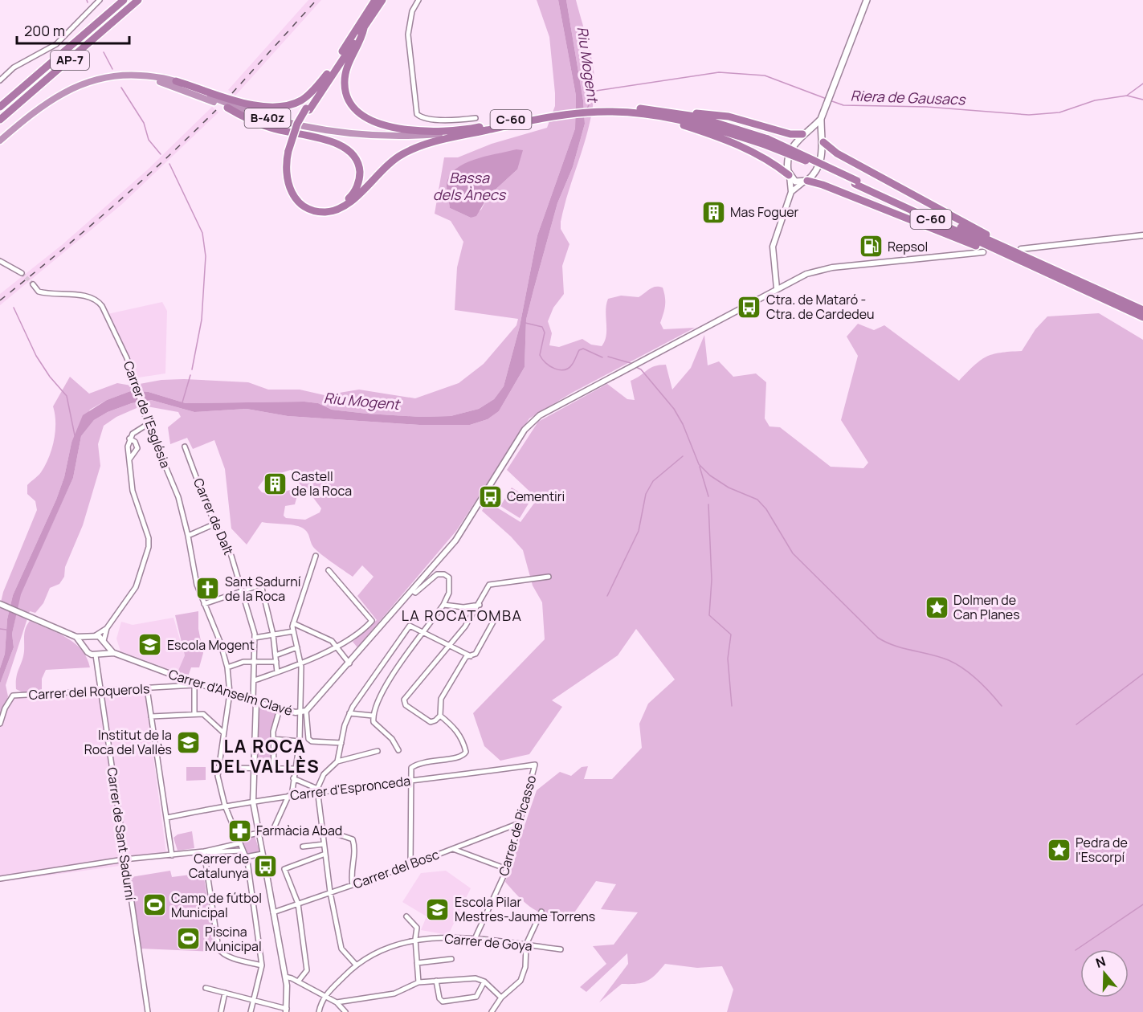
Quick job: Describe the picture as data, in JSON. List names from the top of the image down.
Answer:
{
  "streets": {
    "highway": ["AP-7", "B-40z", "C-60"],
    "street": [
      "Carrer de l'Església",
      "Carrer de Dalt",
      "Carrer del Roquerols",
      "Carrer d'Anselm Clavé",
      "Carrer d'Espronceda",
      "Carrer de Picasso",
      "Carrer de Sant Sadurní",
      "Carrer del Bosc",
      "Carrer de Goya"
    ]
  },
  "crossings": [
    ["B-40z", "C-60"],
    ["Carrer de l'Església", "Carrer d'Anselm Clavé"],
    ["Carrer de l'Església", "Carrer d'Espronceda"],
    ["Carrer de Dalt", "Carrer d'Anselm Clavé"],
    ["Carrer del Roquerols", "Carrer d'Anselm Clavé"],
    ["Carrer del Roquerols", "Carrer de Sant Sadurní"],
    ["Carrer d'Espronceda", "Carrer de Picasso"],
    ["Carrer de Picasso", "Carrer del Bosc"],
    ["Carrer de Picasso", "Carrer de Goya"]
  ],
  "districts": ["LA ROCATOMBA", "LA ROCA DEL VALLÈS"],
  "water": ["Riu Mogent", "Riera de Gausacs", "Bassa dels Ànecs"],
  "places": {
    "building": ["Mas Foguer", "Castell de la Roca"],
    "fuel station": ["Repsol"],
    "bus stop": ["Ctra. de Mataró - Ctra. de Cardedeu", "Cementiri", "Carrer de Catalunya"],
    "church": ["Sant Sadurní de la Roca"],
    "place": ["Dolmen de Can Planes", "Pedra de l'Escorpí"],
    "school or university": ["Escola Mogent", "Institut de la Roca del Vallès", "Escola Pilar Mestres-Jaume Torrens"],
    "pharmacy": ["Farmàcia Abad"],
    "sports": ["Camp de fútbol Municipal", "Piscina Municipal"]
  },
  "scale_bar": "200 m",
  "north": "top"
}
